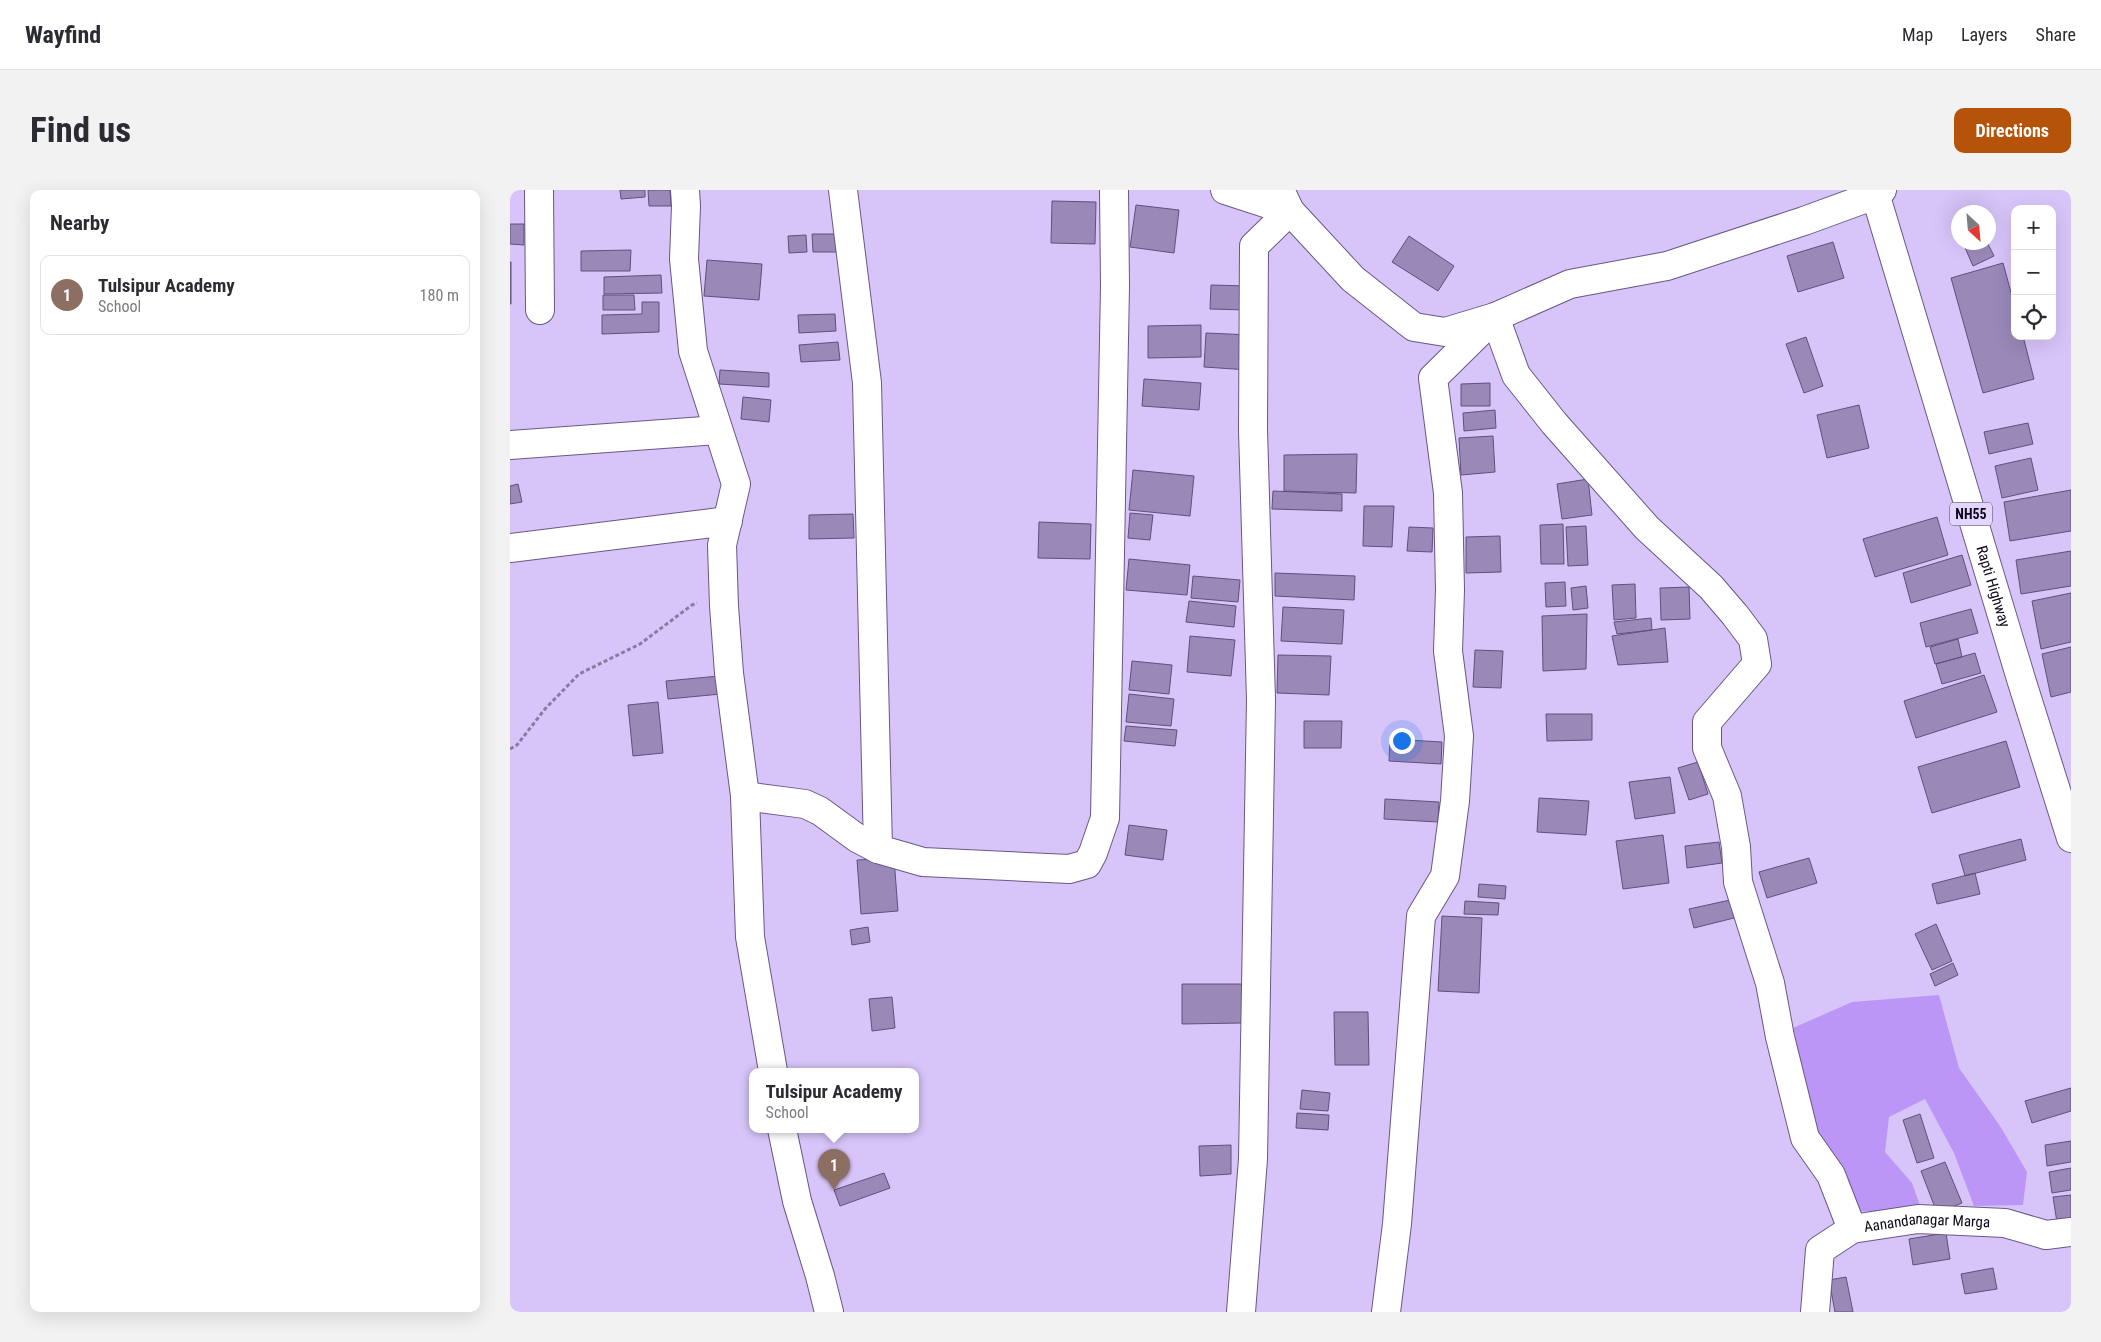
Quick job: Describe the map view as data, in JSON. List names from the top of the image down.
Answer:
{
  "streets": {
    "street": ["NH55", "Rapti Highway", "Aanandanagar Marga"]
  },
  "north": "bottom right",
  "page": {
    "header": "Wayfind",
    "nav": ["Map", "Layers", "Share"],
    "buttons": "Directions",
    "title": "Find us",
    "heading": "Nearby",
    "map_buttons": ["+", "−"],
    "list": [
      {
        "mark": "1",
        "name": "Tulsipur Academy",
        "note": "School",
        "value": "180 m"
      }
    ],
    "popup": ["Tulsipur Academy", "School"],
    "pins": "1"
  }
}
